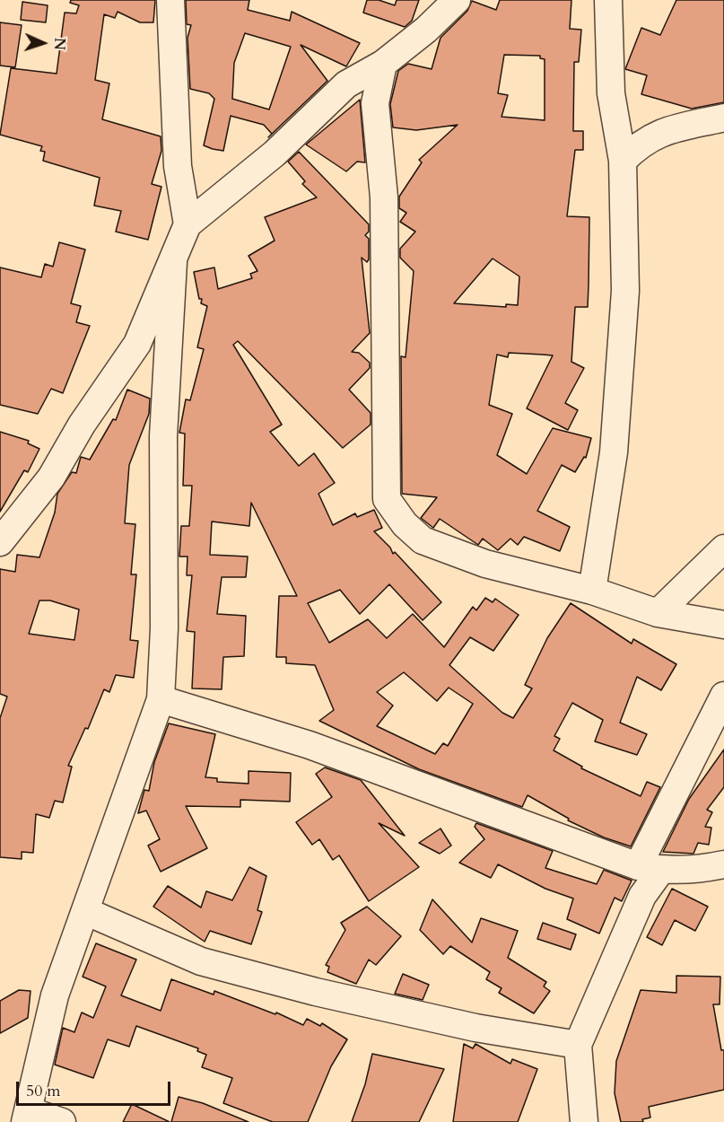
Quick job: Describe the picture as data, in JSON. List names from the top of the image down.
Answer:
{
  "scale_bar": "50 m",
  "north": "right"
}
